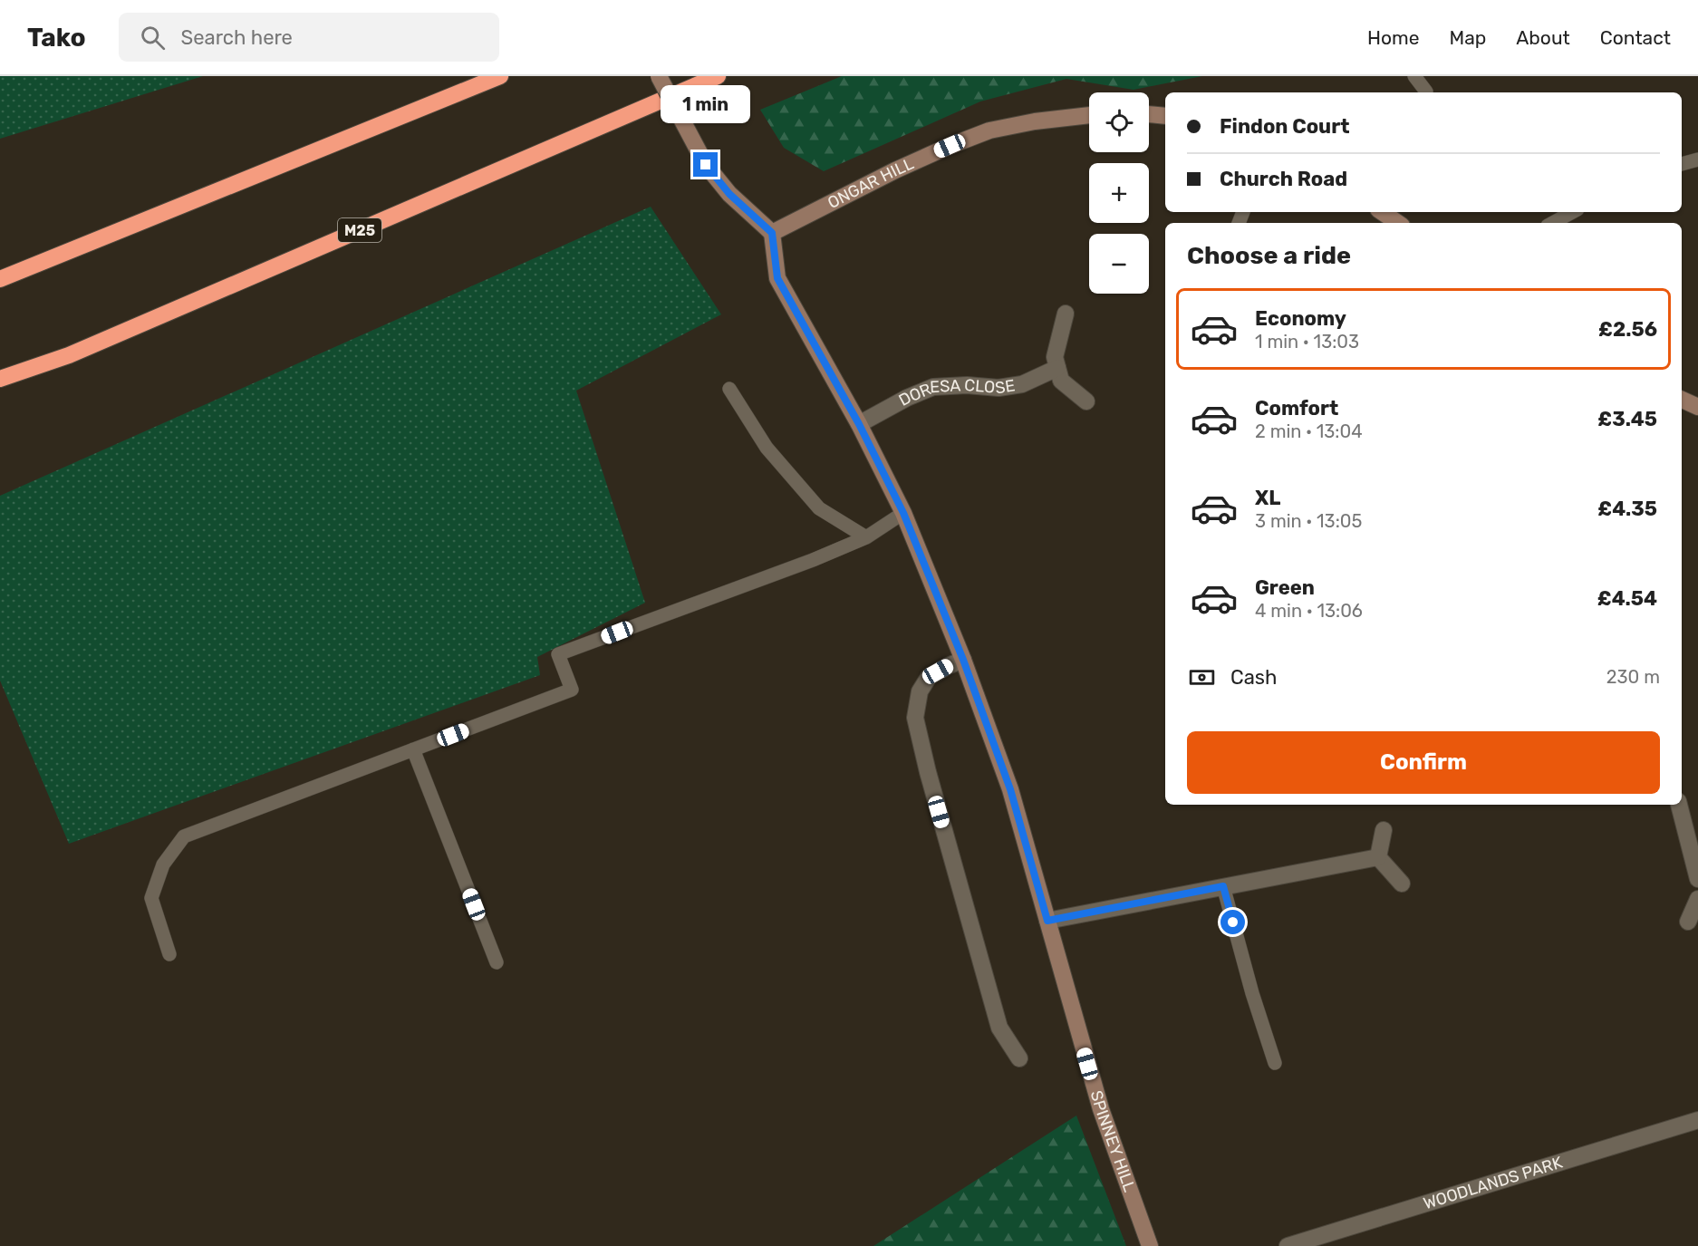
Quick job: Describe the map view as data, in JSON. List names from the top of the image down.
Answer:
{
  "streets": {
    "highway": ["M25"],
    "main road": ["ONGAR HILL", "SPINNEY HILL"],
    "street": ["DORESA CLOSE", "WOODLANDS PARK"]
  },
  "crossings": [
    ["ONGAR HILL", "SPINNEY HILL"],
    ["DORESA CLOSE", "SPINNEY HILL"]
  ],
  "page": {
    "header": "Tako",
    "search": "Search here",
    "nav": [
      "Home",
      "Map",
      "About",
      "Contact"
    ],
    "bubble": "1 min",
    "map_buttons": ["+", "−"],
    "banner": ["Findon Court", "Church Road"],
    "heading": "Choose a ride",
    "list": [
      {
        "name": "Economy",
        "note": "1 min · 13:03",
        "value": "£2.56"
      },
      {
        "name": "Comfort",
        "note": "2 min · 13:04",
        "value": "£3.45"
      },
      {
        "name": "XL",
        "note": "3 min · 13:05",
        "value": "£4.35"
      },
      {
        "name": "Green",
        "note": "4 min · 13:06",
        "value": "£4.54"
      }
    ],
    "pay": ["Cash", "230 m"],
    "buttons": "Confirm"
  }
}
